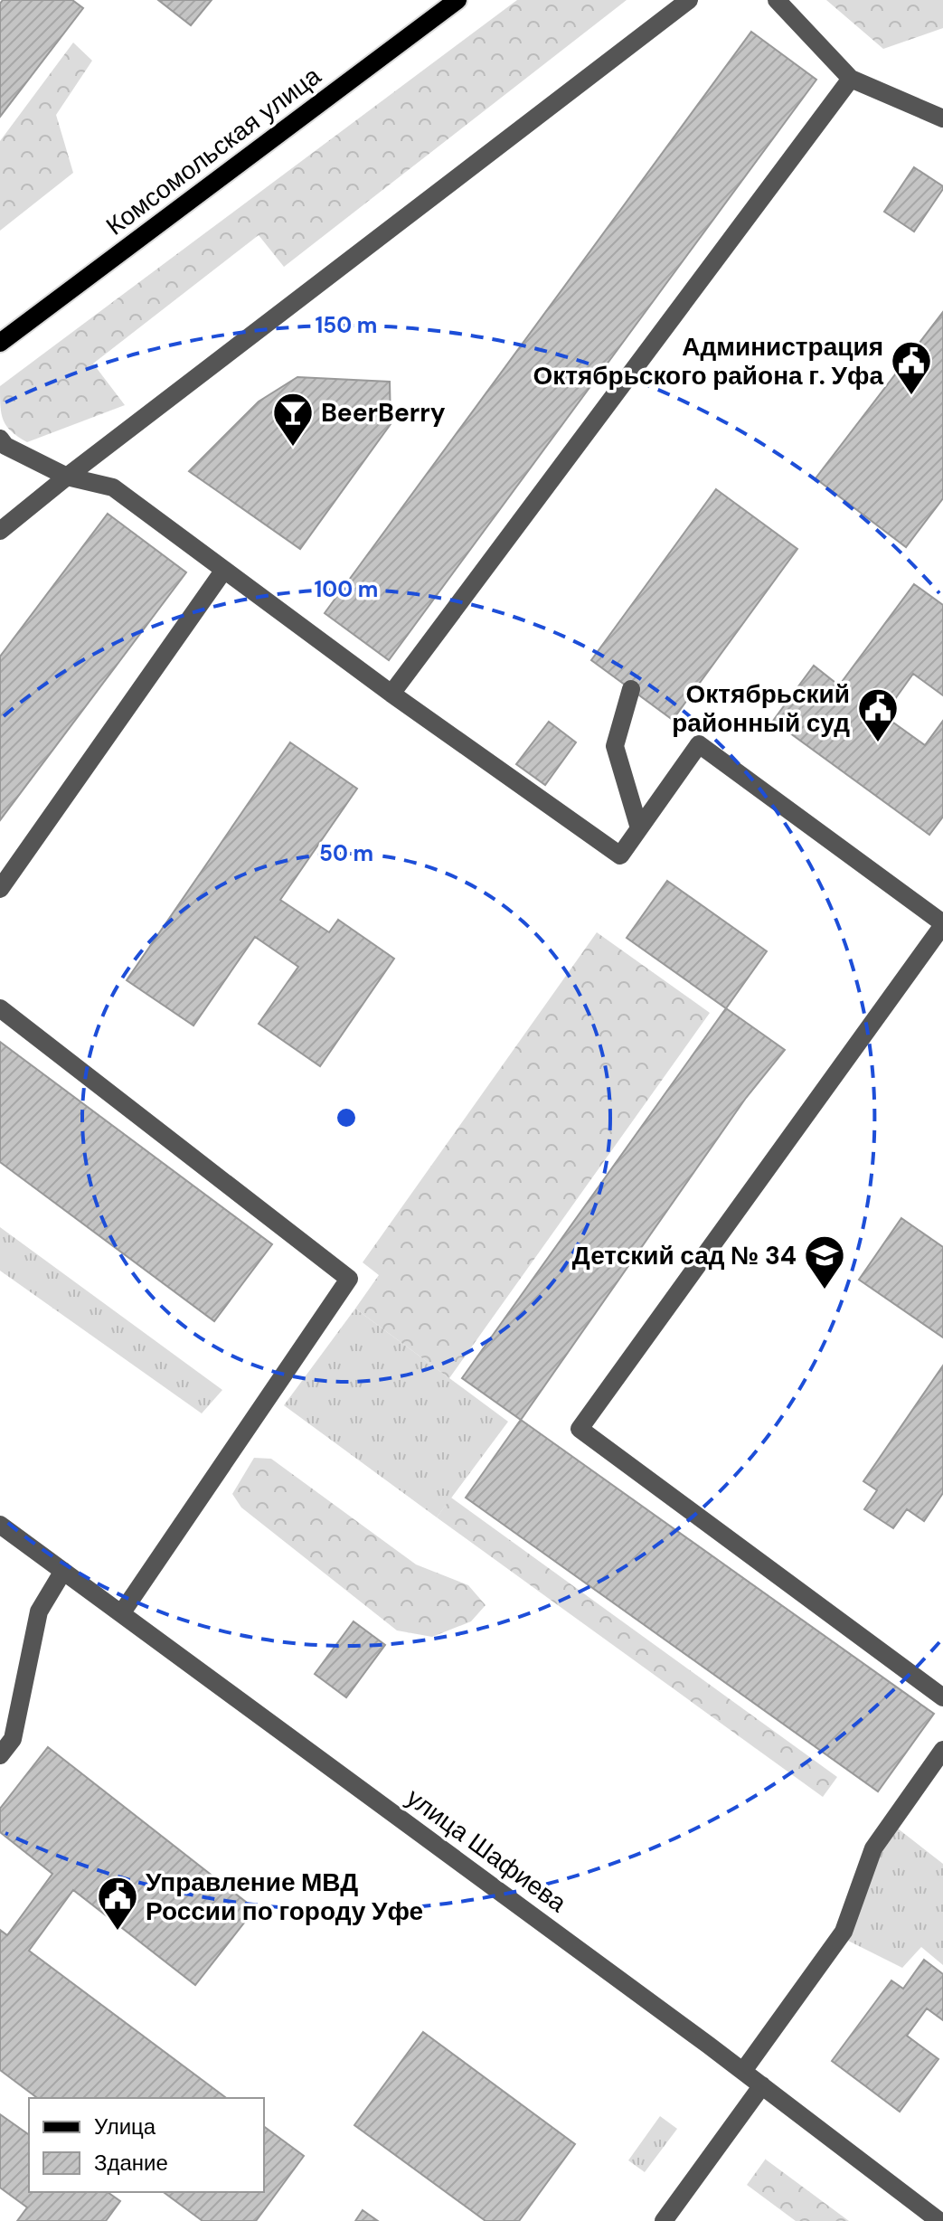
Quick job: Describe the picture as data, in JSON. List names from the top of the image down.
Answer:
{
  "streets": {
    "main road": ["Комсомольская улица"],
    "street": ["улица Шафиева"]
  },
  "places": {
    "public building": ["Администрация Октябрьского района г. Уфа", "Октябрьский районный суд", "Управление МВД России по городу Уфе"],
    "bar": ["BeerBerry"],
    "school or university": ["Детский сад № 34"]
  },
  "legend": ["Улица", "Здание"],
  "rings": ["150 m", "100 m", "50 m"]
}
